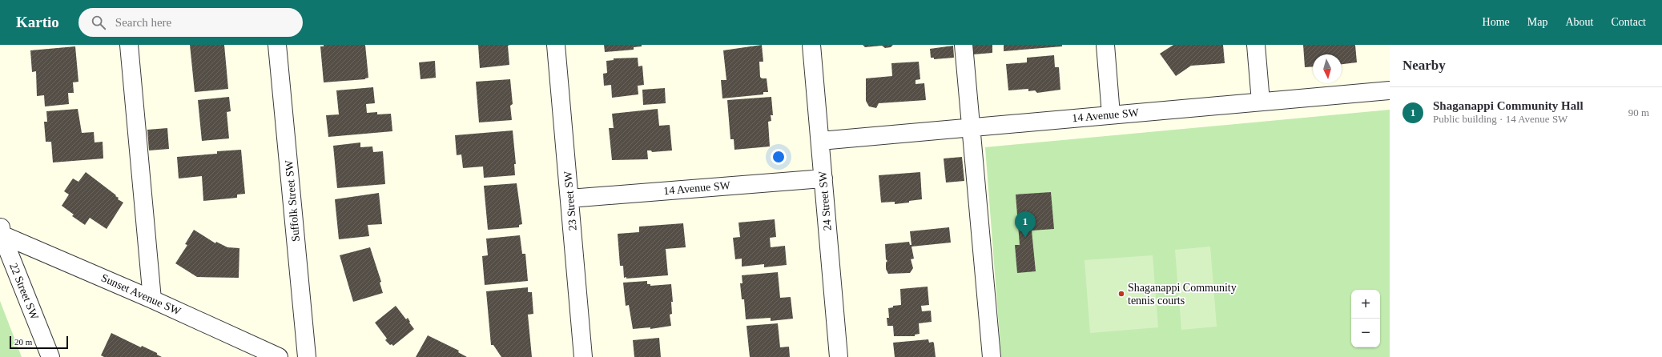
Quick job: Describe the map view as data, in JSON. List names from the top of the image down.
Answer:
{
  "streets": {
    "street": [
      "14 Avenue SW",
      "Suffolk Street SW",
      "23 Street SW",
      "24 Street SW",
      "22 Street SW",
      "Sunset Avenue SW"
    ]
  },
  "crossings": [
    ["14 Avenue SW", "23 Street SW"],
    ["14 Avenue SW", "24 Street SW"],
    ["22 Street SW", "Sunset Avenue SW"]
  ],
  "places": ["Shaganappi Community tennis courts"],
  "scale_bar": "20 m",
  "north": "bottom",
  "page": {
    "header": "Kartio",
    "search": "Search here",
    "nav": [
      "Home",
      "Map",
      "About",
      "Contact"
    ],
    "heading": "Nearby",
    "list": [
      {
        "mark": "1",
        "name": "Shaganappi Community Hall",
        "note": "Public building · 14 Avenue SW",
        "value": "90 m"
      }
    ],
    "pins": "1",
    "map_buttons": ["+", "−"],
    "scale": "20 m"
  }
}
